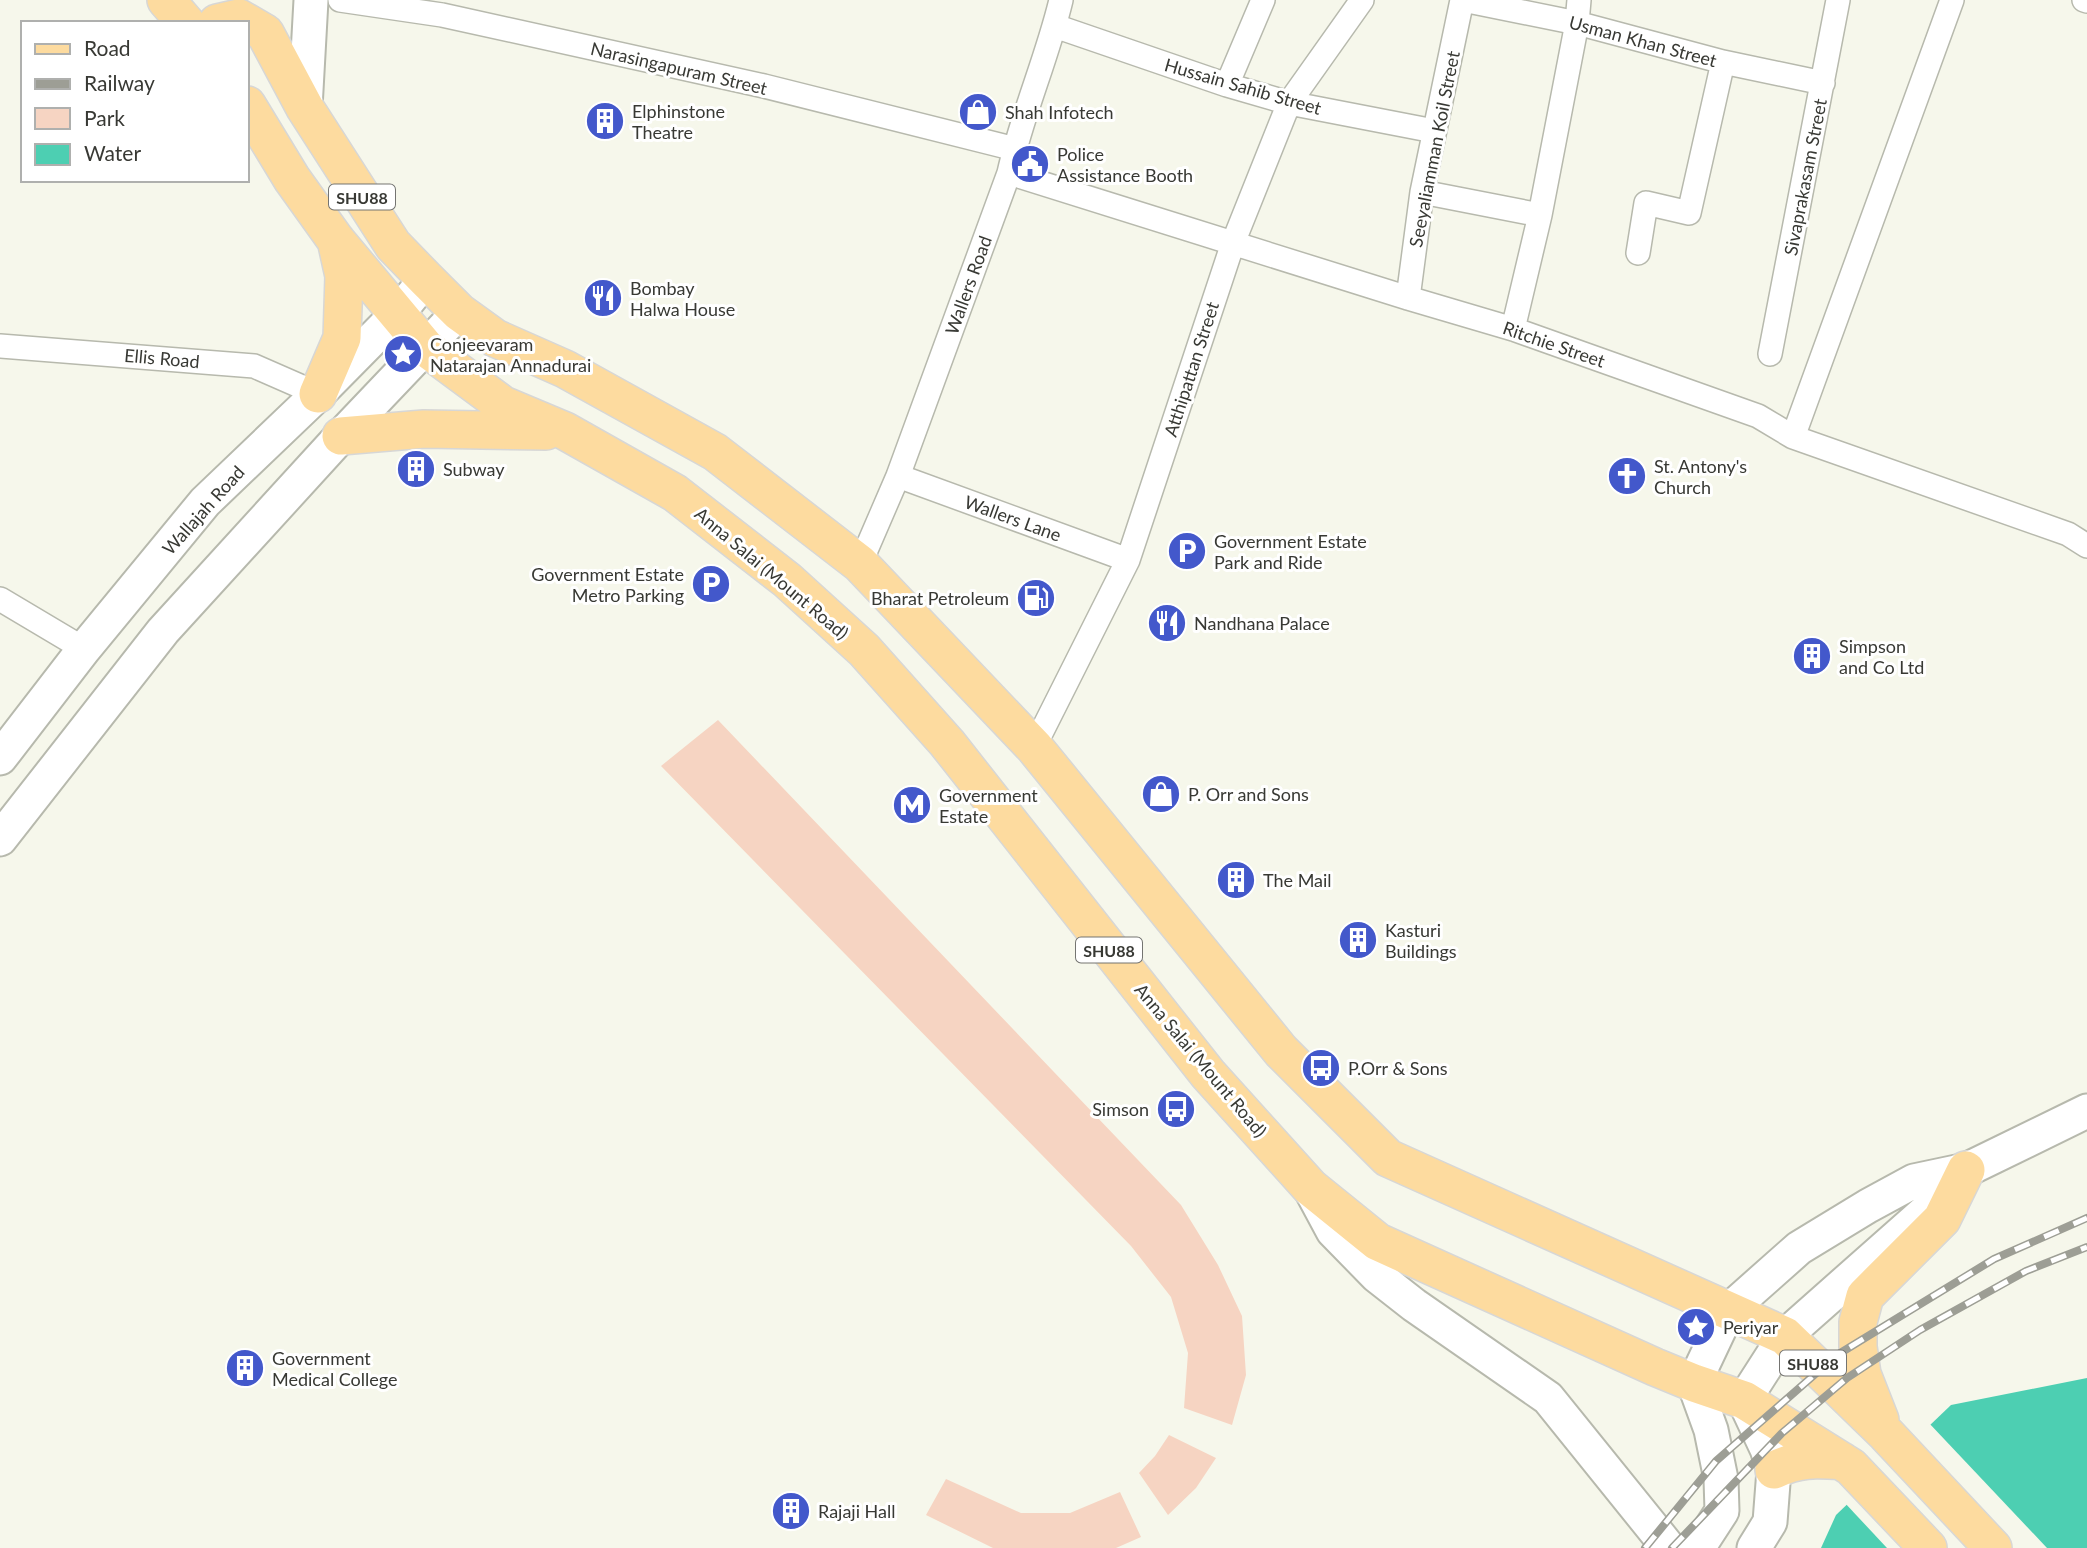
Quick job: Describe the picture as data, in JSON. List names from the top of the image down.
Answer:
{
  "streets": {
    "main road": ["SHU88", "Wallajah Road", "Anna Salai (Mount Road)"],
    "street": [
      "Usman Khan Street",
      "Narasingapuram Street",
      "Hussain Sahib Street",
      "Seeyaliamman Koil Street",
      "Sivaprakasam Street",
      "Wallers Road",
      "Ritchie Street",
      "Ellis Road",
      "Atthipattan Street",
      "Wallers Lane"
    ]
  },
  "crossings": [
    ["Usman Khan Street", "Seeyaliamman Koil Street"],
    ["Usman Khan Street", "Sivaprakasam Street"],
    ["Narasingapuram Street", "Wallers Road"],
    ["Hussain Sahib Street", "Seeyaliamman Koil Street"],
    ["Hussain Sahib Street", "Wallers Road"],
    ["Hussain Sahib Street", "Atthipattan Street"],
    ["Seeyaliamman Koil Street", "Ritchie Street"],
    ["SHU88", "Wallers Road"],
    ["SHU88", "Atthipattan Street"],
    ["SHU88", "Wallajah Road"],
    ["SHU88", "Anna Salai (Mount Road)"],
    ["Wallers Road", "Ritchie Street"],
    ["Wallers Road", "Wallers Lane"],
    ["Ritchie Street", "Atthipattan Street"],
    ["Ellis Road", "Wallajah Road"],
    ["Atthipattan Street", "Wallers Lane"],
    ["Wallajah Road", "Anna Salai (Mount Road)"]
  ],
  "places": {
    "shop": ["Shah Infotech", "P. Orr and Sons"],
    "building": [
      "Elphinstone Theatre",
      "Subway",
      "Simpson and Co Ltd",
      "The Mail",
      "Kasturi Buildings",
      "Government Medical College",
      "Rajaji Hall"
    ],
    "public building": ["Police Assistance Booth"],
    "restaurant": ["Bombay Halwa House", "Nandhana Palace"],
    "place": ["Conjeevaram Natarajan Annadurai", "Periyar"],
    "church": ["St. Antony's Church"],
    "parking": ["Government Estate Park and Ride", "Government Estate Metro Parking"],
    "fuel station": ["Bharat Petroleum"],
    "metro station": ["Government Estate"],
    "bus stop": ["P.Orr & Sons", "Simson"]
  },
  "legend": [
    "Road",
    "Railway",
    "Park",
    "Water"
  ]
}
